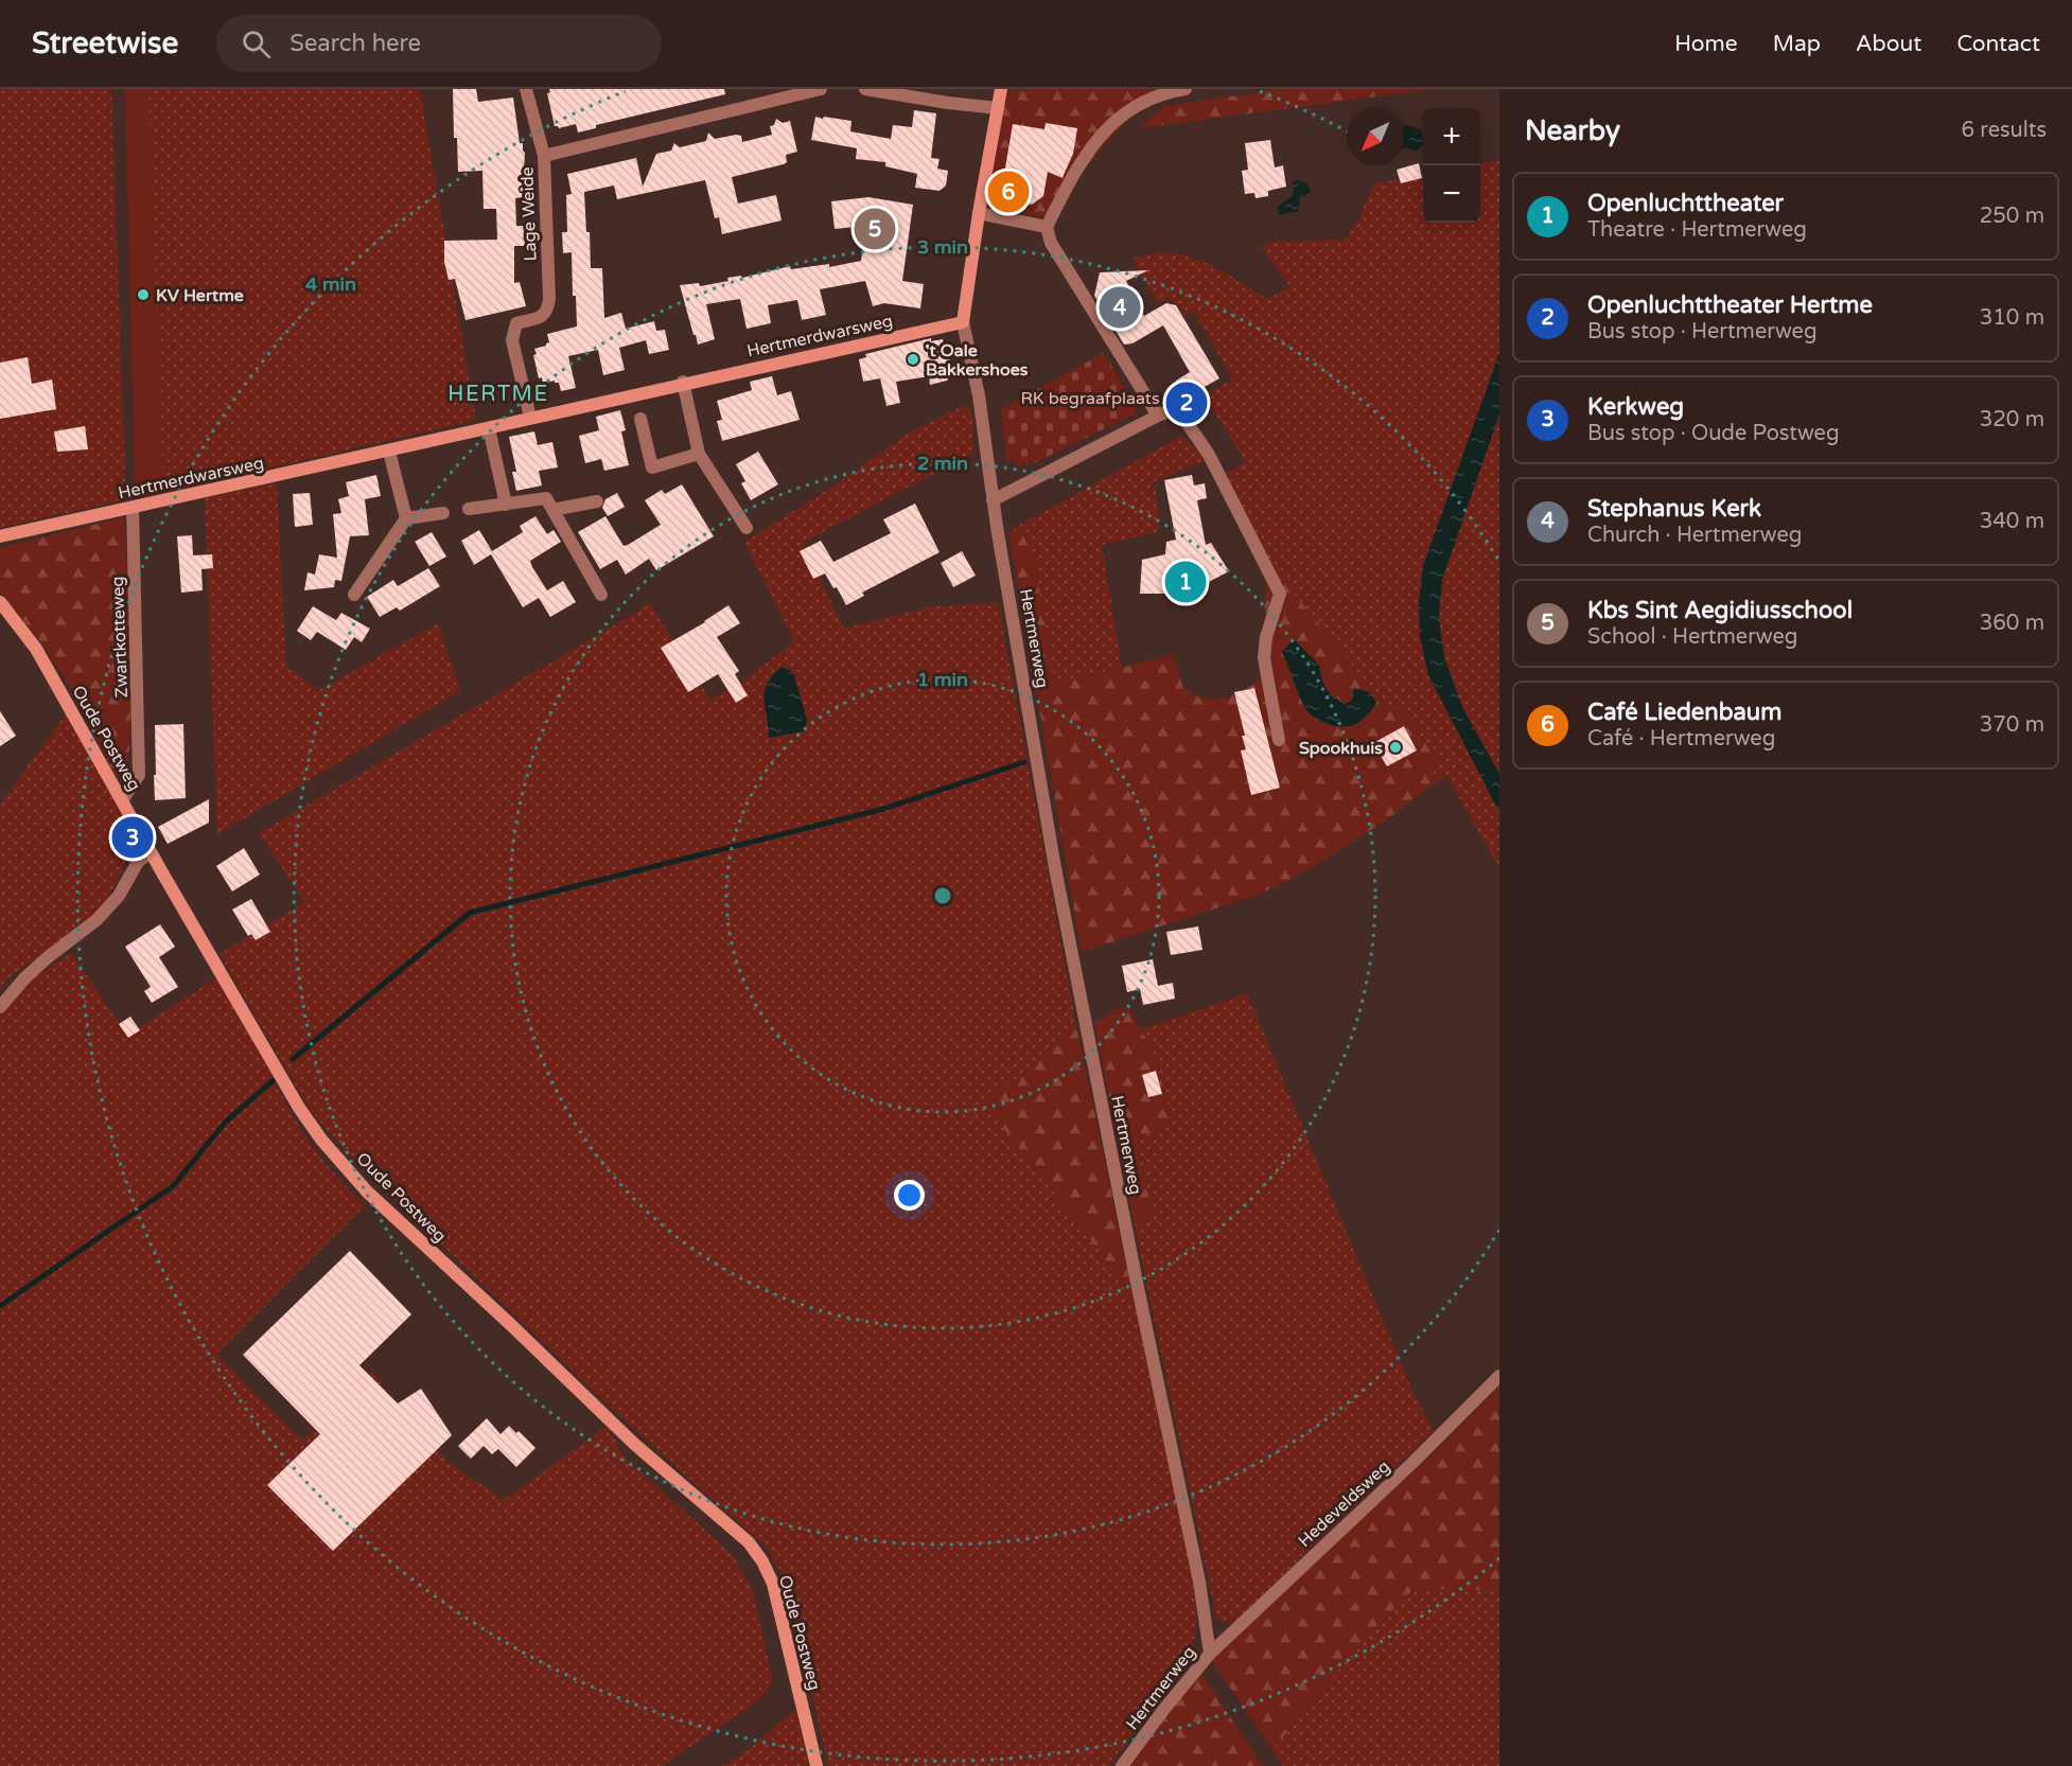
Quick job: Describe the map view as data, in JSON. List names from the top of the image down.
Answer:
{
  "streets": {
    "street": [
      "Lage Weide",
      "Hertmerdwarsweg",
      "Zwartkotteweg",
      "Hertmerweg",
      "Oude Postweg",
      "Hedeveldsweg"
    ]
  },
  "crossings": [
    ["Lage Weide", "Hertmerdwarsweg"],
    ["Hertmerdwarsweg", "Zwartkotteweg"],
    ["Hertmerdwarsweg", "Hertmerweg"],
    ["Zwartkotteweg", "Oude Postweg"],
    ["Hertmerweg", "Hedeveldsweg"]
  ],
  "districts": ["HERTME"],
  "parks": ["RK begraafplaats"],
  "places": ["KV Hertme", "'t Oale Bakkershoes", "Spookhuis"],
  "north": "bottom left",
  "page": {
    "header": "Streetwise",
    "search": "Search here",
    "nav": [
      "Home",
      "Map",
      "About",
      "Contact"
    ],
    "heading": ["Nearby", "6 results"],
    "map_buttons": ["+", "−"],
    "pins": [
      "6",
      "5",
      "4",
      "2",
      "1",
      "3"
    ],
    "list": [
      {
        "mark": "1",
        "name": "Openluchttheater",
        "note": "Theatre · Hertmerweg",
        "value": "250 m"
      },
      {
        "mark": "2",
        "name": "Openluchttheater Hertme",
        "note": "Bus stop · Hertmerweg",
        "value": "310 m"
      },
      {
        "mark": "3",
        "name": "Kerkweg",
        "note": "Bus stop · Oude Postweg",
        "value": "320 m"
      },
      {
        "mark": "4",
        "name": "Stephanus Kerk",
        "note": "Church · Hertmerweg",
        "value": "340 m"
      },
      {
        "mark": "5",
        "name": "Kbs Sint Aegidiusschool",
        "note": "School · Hertmerweg",
        "value": "360 m"
      },
      {
        "mark": "6",
        "name": "Café Liedenbaum",
        "note": "Café · Hertmerweg",
        "value": "370 m"
      }
    ]
  },
  "rings": [
    "3 min",
    "4 min",
    "2 min",
    "1 min"
  ]
}
